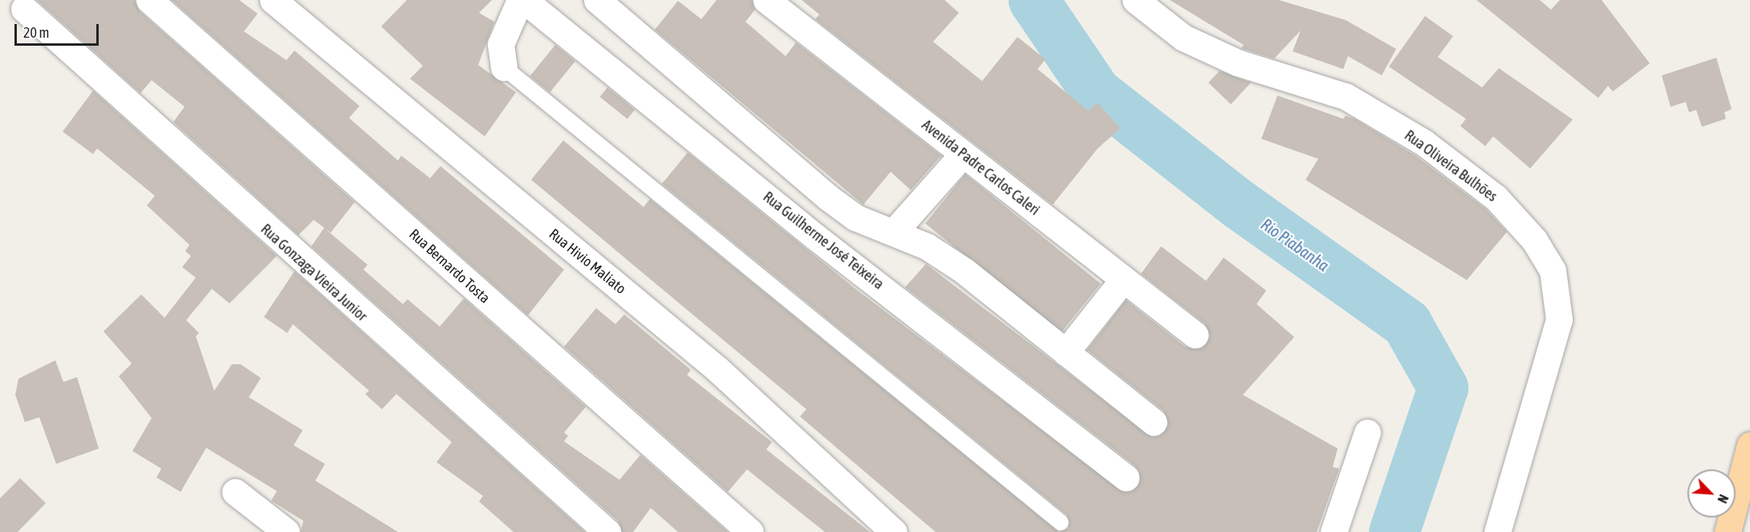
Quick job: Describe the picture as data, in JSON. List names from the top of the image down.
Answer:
{
  "streets": {
    "street": [
      "Rua Oliveira Bulhões",
      "Avenida Padre Carlos Caleri",
      "Rua Guilherme José Teixeira",
      "Rua Hivio Maliato",
      "Rua Bernardo Tosta",
      "Rua Gonzaga Vieira Junior"
    ]
  },
  "water": ["Rio Piabanha"],
  "scale_bar": "20 m",
  "north": "bottom right"
}
